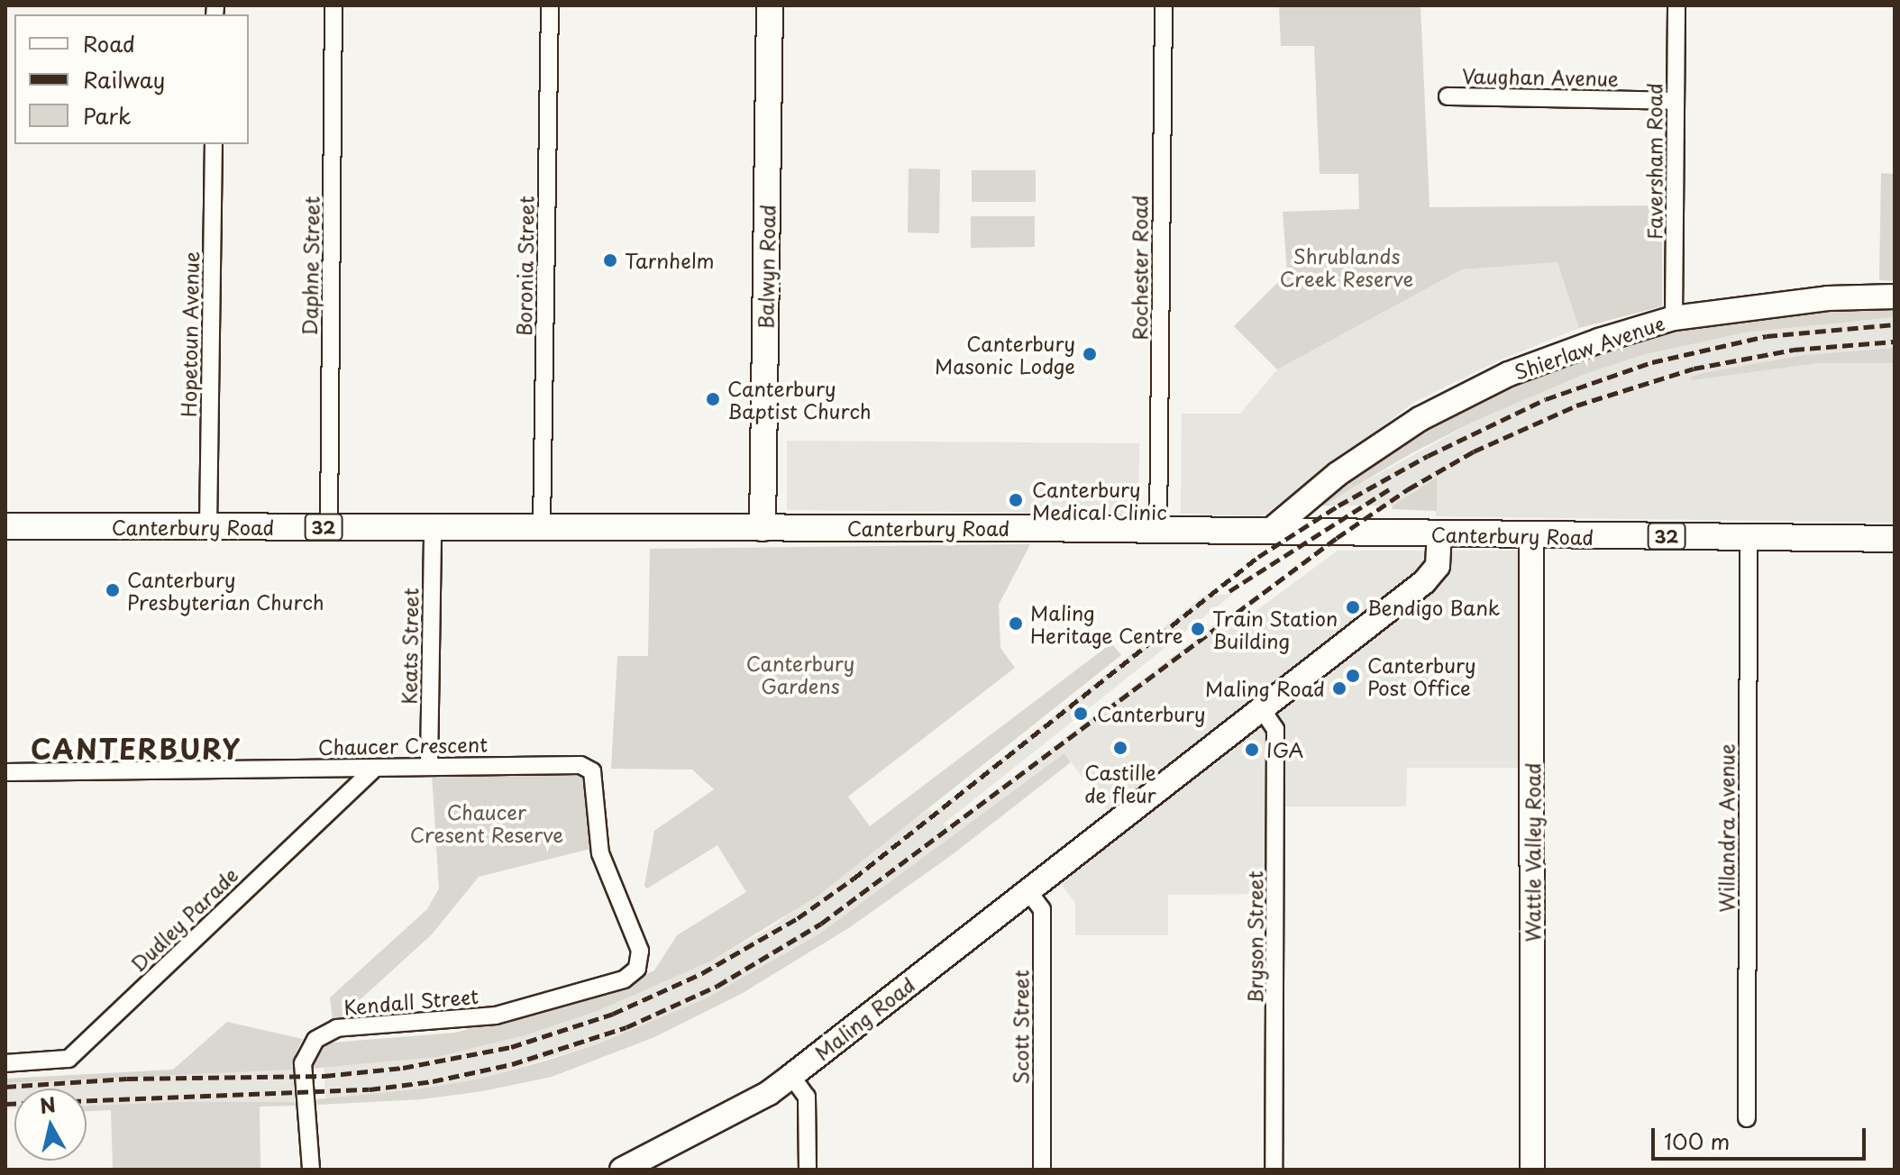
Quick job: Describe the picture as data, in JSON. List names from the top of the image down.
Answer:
{
  "streets": {
    "main road": ["Balwyn Road", "Canterbury Road", "32"],
    "street": [
      "Vaughan Avenue",
      "Faversham Road",
      "Daphne Street",
      "Boronia Street",
      "Rochester Road",
      "Hopetoun Avenue",
      "Shierlaw Avenue",
      "Keats Street",
      "Chaucer Crescent",
      "Willandra Avenue",
      "Wattle Valley Road",
      "Dudley Parade",
      "Bryson Street",
      "Kendall Street",
      "Maling Road",
      "Scott Street"
    ]
  },
  "crossings": [
    ["Vaughan Avenue", "Faversham Road"],
    ["Faversham Road", "Shierlaw Avenue"],
    ["Daphne Street", "Canterbury Road"],
    ["Boronia Street", "Canterbury Road"],
    ["Balwyn Road", "Canterbury Road"],
    ["Rochester Road", "Canterbury Road"],
    ["Hopetoun Avenue", "Canterbury Road"],
    ["Shierlaw Avenue", "Canterbury Road"],
    ["Canterbury Road", "Keats Street"],
    ["Canterbury Road", "Willandra Avenue"],
    ["Canterbury Road", "Wattle Valley Road"],
    ["Canterbury Road", "Maling Road"],
    ["Keats Street", "Chaucer Crescent"],
    ["Chaucer Crescent", "Dudley Parade"],
    ["Chaucer Crescent", "Kendall Street"],
    ["Bryson Street", "Maling Road"],
    ["Maling Road", "Scott Street"]
  ],
  "districts": ["CANTERBURY"],
  "parks": ["Shrublands Creek Reserve", "Canterbury Gardens", "Chaucer Cresent Reserve"],
  "places": [
    "Tarnhelm",
    "Canterbury Masonic Lodge",
    "Canterbury Baptist Church",
    "Canterbury Medical Clinic",
    "Canterbury Presbyterian Church",
    "Bendigo Bank",
    "Maling Heritage Centre",
    "Train Station Building",
    "Canterbury Post Office",
    "Maling Road",
    "Canterbury",
    "Castille de fleur",
    "IGA"
  ],
  "legend": ["Road", "Railway", "Park"],
  "scale_bar": "100 m",
  "north": "top"
}
